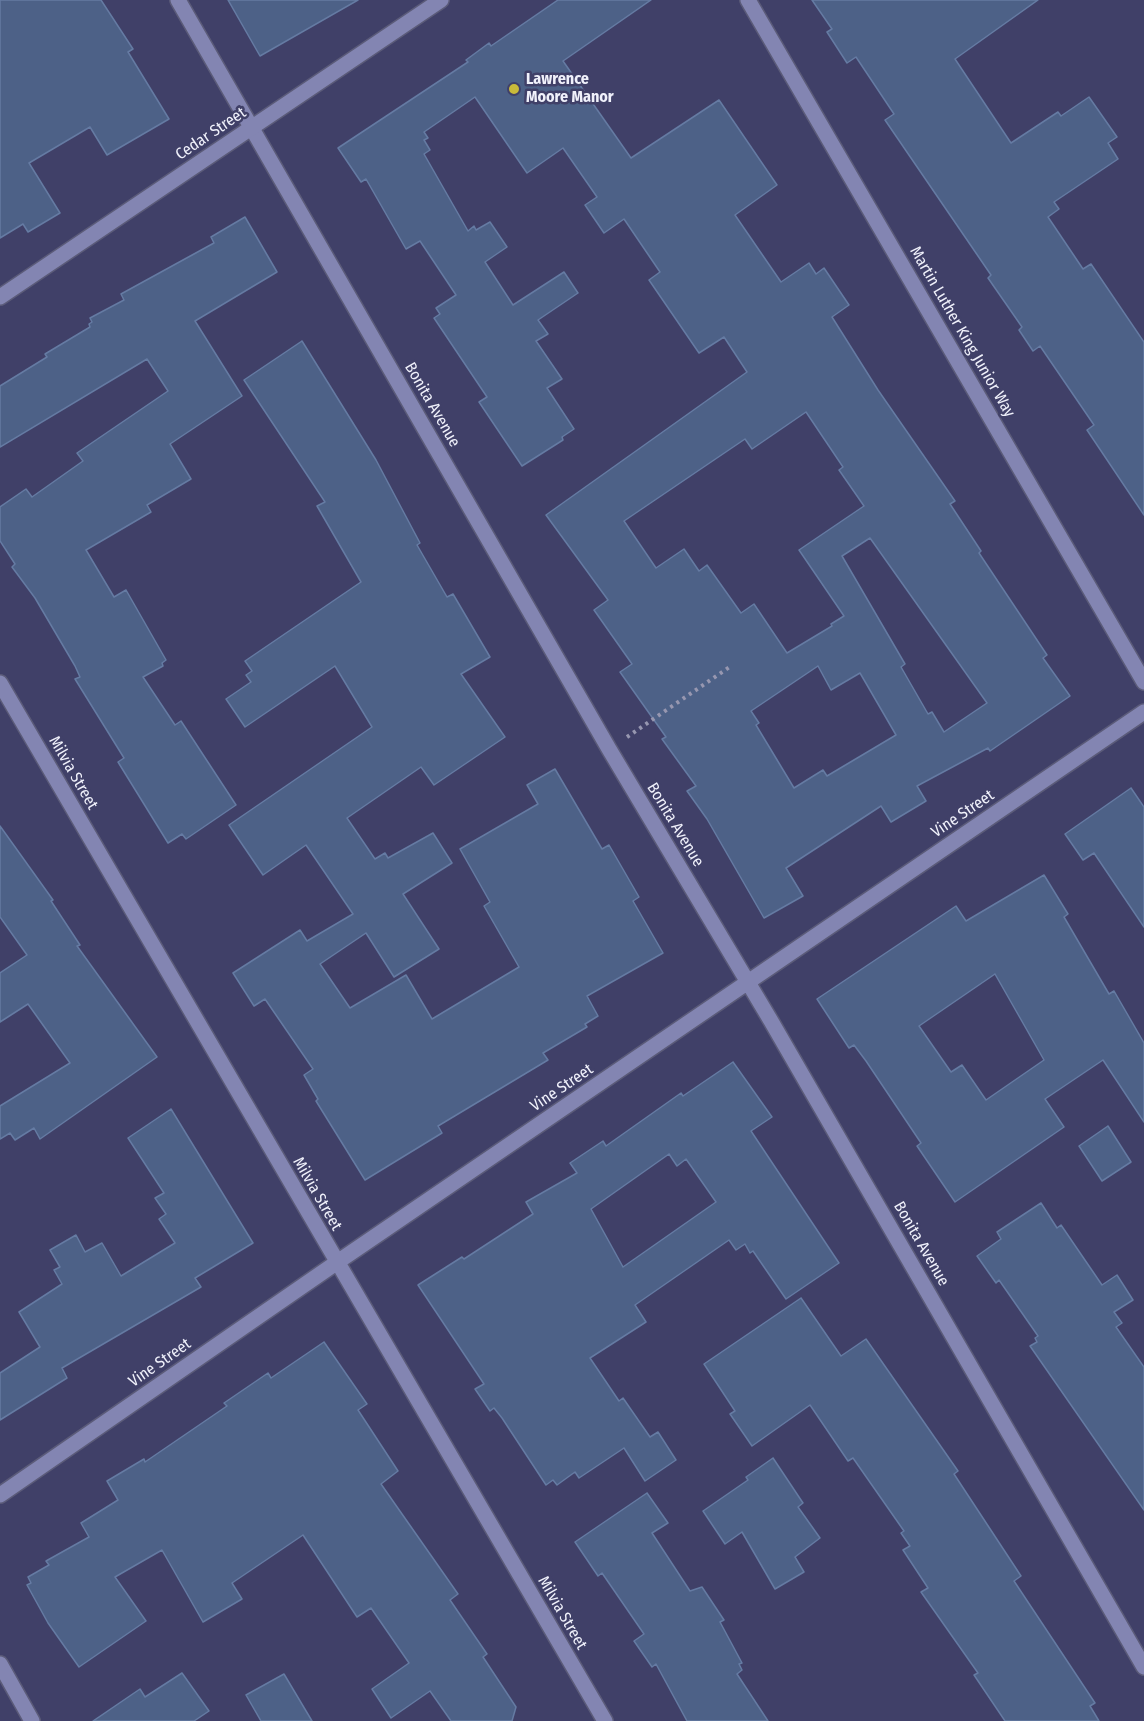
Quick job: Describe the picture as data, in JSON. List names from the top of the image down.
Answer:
{
  "streets": {
    "street": [
      "Cedar Street",
      "Martin Luther King Junior Way",
      "Bonita Avenue",
      "Milvia Street",
      "Vine Street"
    ]
  },
  "crossings": [
    ["Cedar Street", "Bonita Avenue"],
    ["Bonita Avenue", "Vine Street"],
    ["Milvia Street", "Vine Street"]
  ],
  "places": ["Lawrence Moore Manor"]
}
